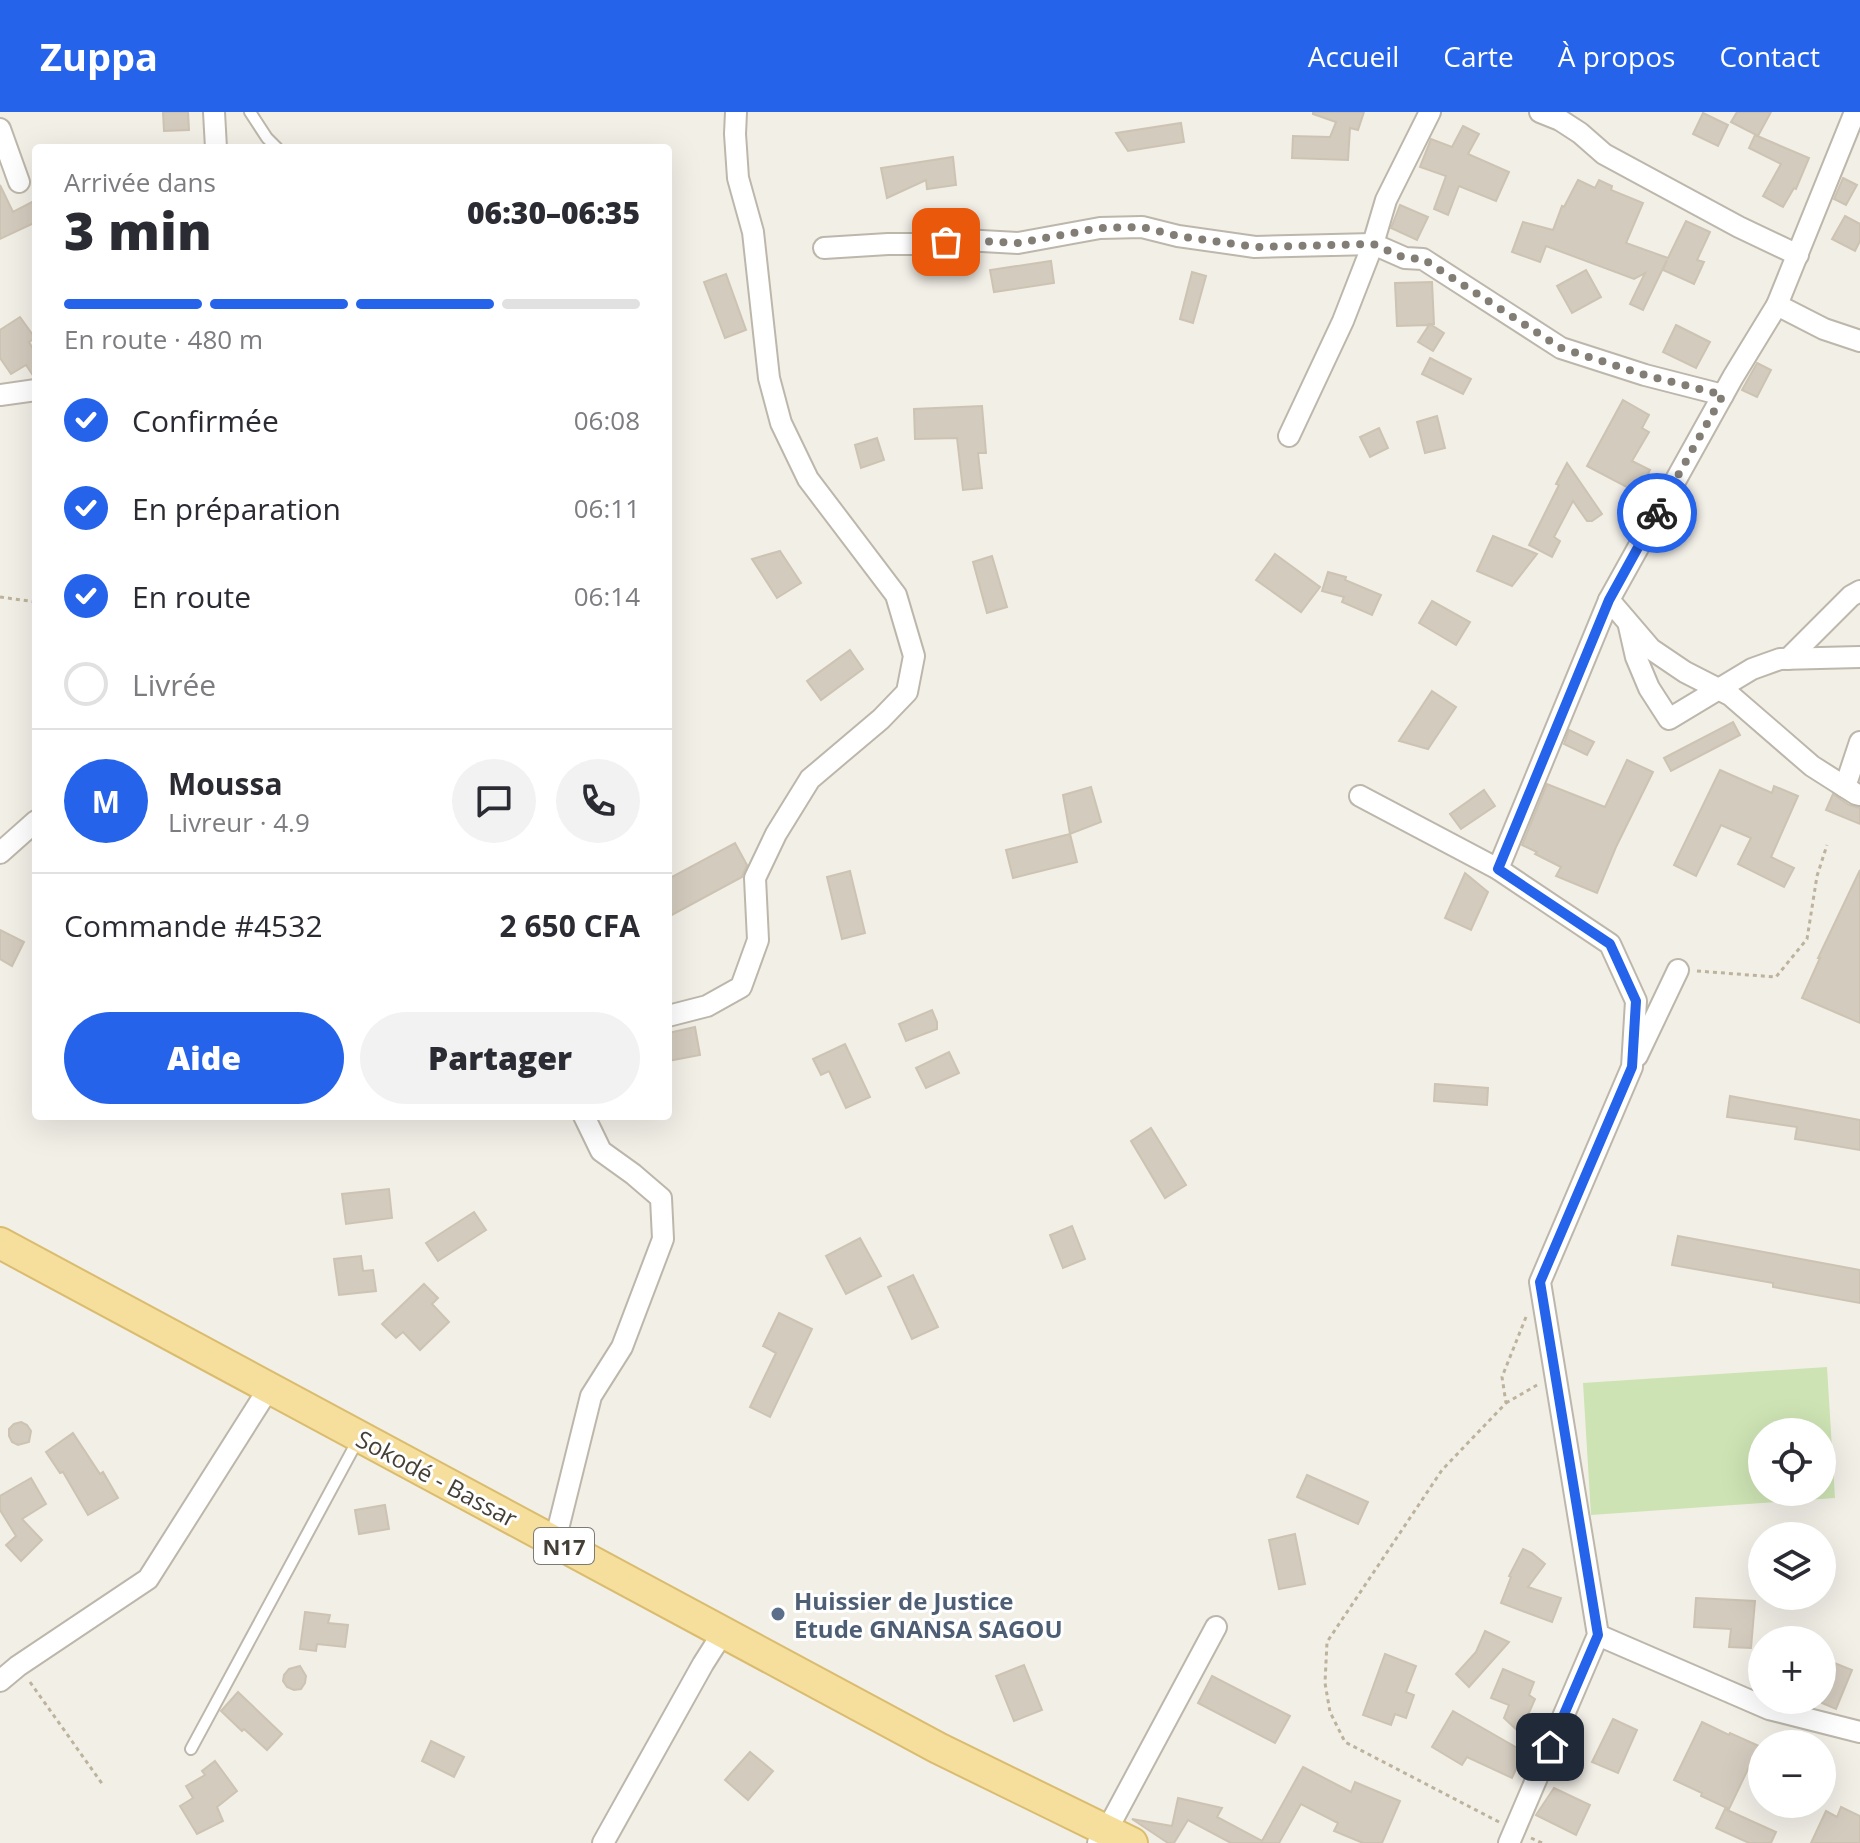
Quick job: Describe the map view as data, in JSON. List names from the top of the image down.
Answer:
{
  "streets": {
    "main road": ["Sokodé - Bassar", "N17"]
  },
  "places": ["Huissier de Justice Etude GNANSA SAGOU"],
  "page": {
    "header": "Zuppa",
    "nav": [
      "Accueil",
      "Carte",
      "À propos",
      "Contact"
    ],
    "heading": ["3 min", "Arrivée dans", "06:30–06:35"],
    "panel": [
      "Moussa",
      "Livreur · 4.9",
      "Commande #4532",
      "2 650 CFA"
    ],
    "bar": "En route · 480 m",
    "list": [
      ["Confirmée", "06:08"],
      ["En préparation", "06:11"],
      ["En route", "06:14"],
      "Livrée"
    ],
    "round": "M",
    "buttons": ["Aide", "Partager"],
    "map_buttons": ["+", "−"]
  }
}
